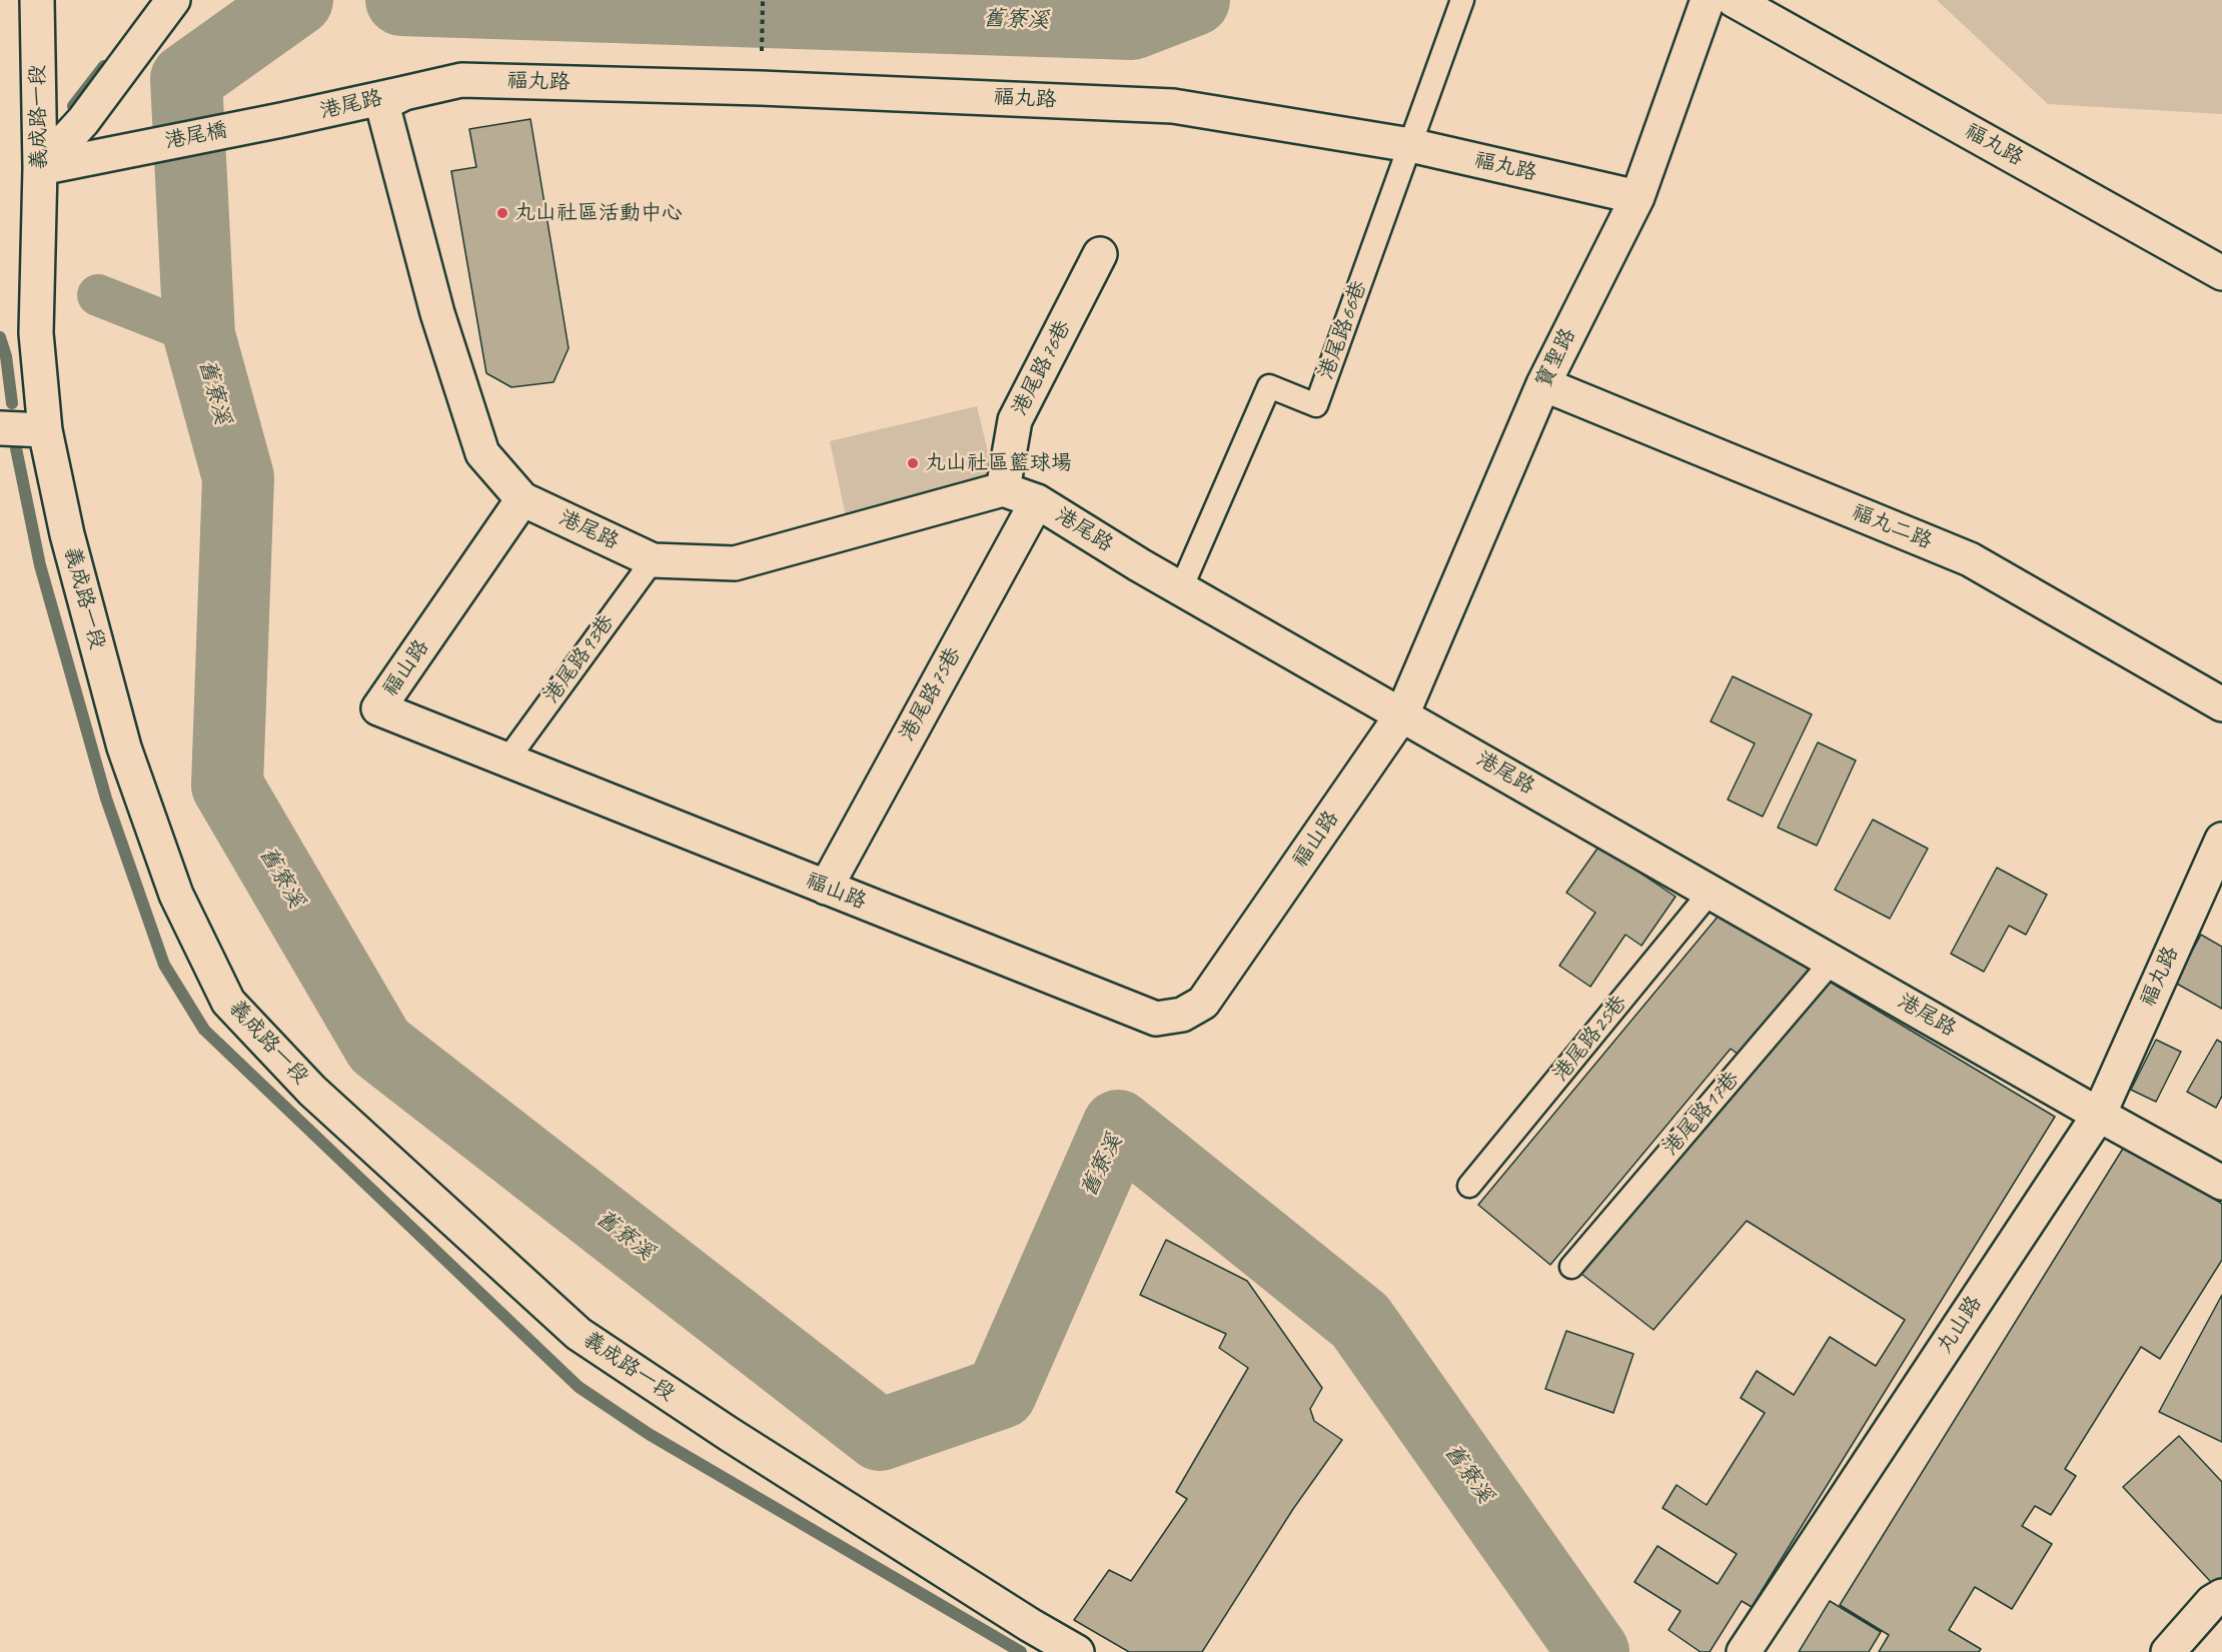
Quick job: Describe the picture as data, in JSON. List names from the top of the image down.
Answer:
{
  "streets": {
    "street": [
      "福丸路",
      "港尾路",
      "義成路一段",
      "港尾橋",
      "寶聖路",
      "港尾路76巷",
      "福丸二路",
      "福山路",
      "港尾路75巷",
      "丸山路"
    ],
    "lane": [
      "港尾路66巷",
      "港尾路93巷",
      "港尾路25巷",
      "港尾路17巷"
    ]
  },
  "crossings": [
    ["福丸路", "港尾路"],
    ["福丸路", "港尾路66巷"],
    ["福丸路", "寶聖路"],
    ["福丸路", "丸山路"],
    ["港尾路", "港尾橋"],
    ["港尾路", "港尾路66巷"],
    ["港尾路", "寶聖路"],
    ["港尾路", "港尾路76巷"],
    ["港尾路", "港尾路93巷"],
    ["港尾路", "福山路"],
    ["港尾路", "港尾路75巷"],
    ["港尾路", "港尾路25巷"],
    ["港尾路", "港尾路17巷"],
    ["港尾路", "丸山路"],
    ["義成路一段", "港尾橋"],
    ["寶聖路", "福丸二路"],
    ["寶聖路", "福山路"],
    ["港尾路93巷", "福山路"],
    ["福山路", "港尾路75巷"]
  ],
  "water": ["舊寮溪"],
  "places": ["丸山社區活動中心", "丸山社區籃球場"]
}
